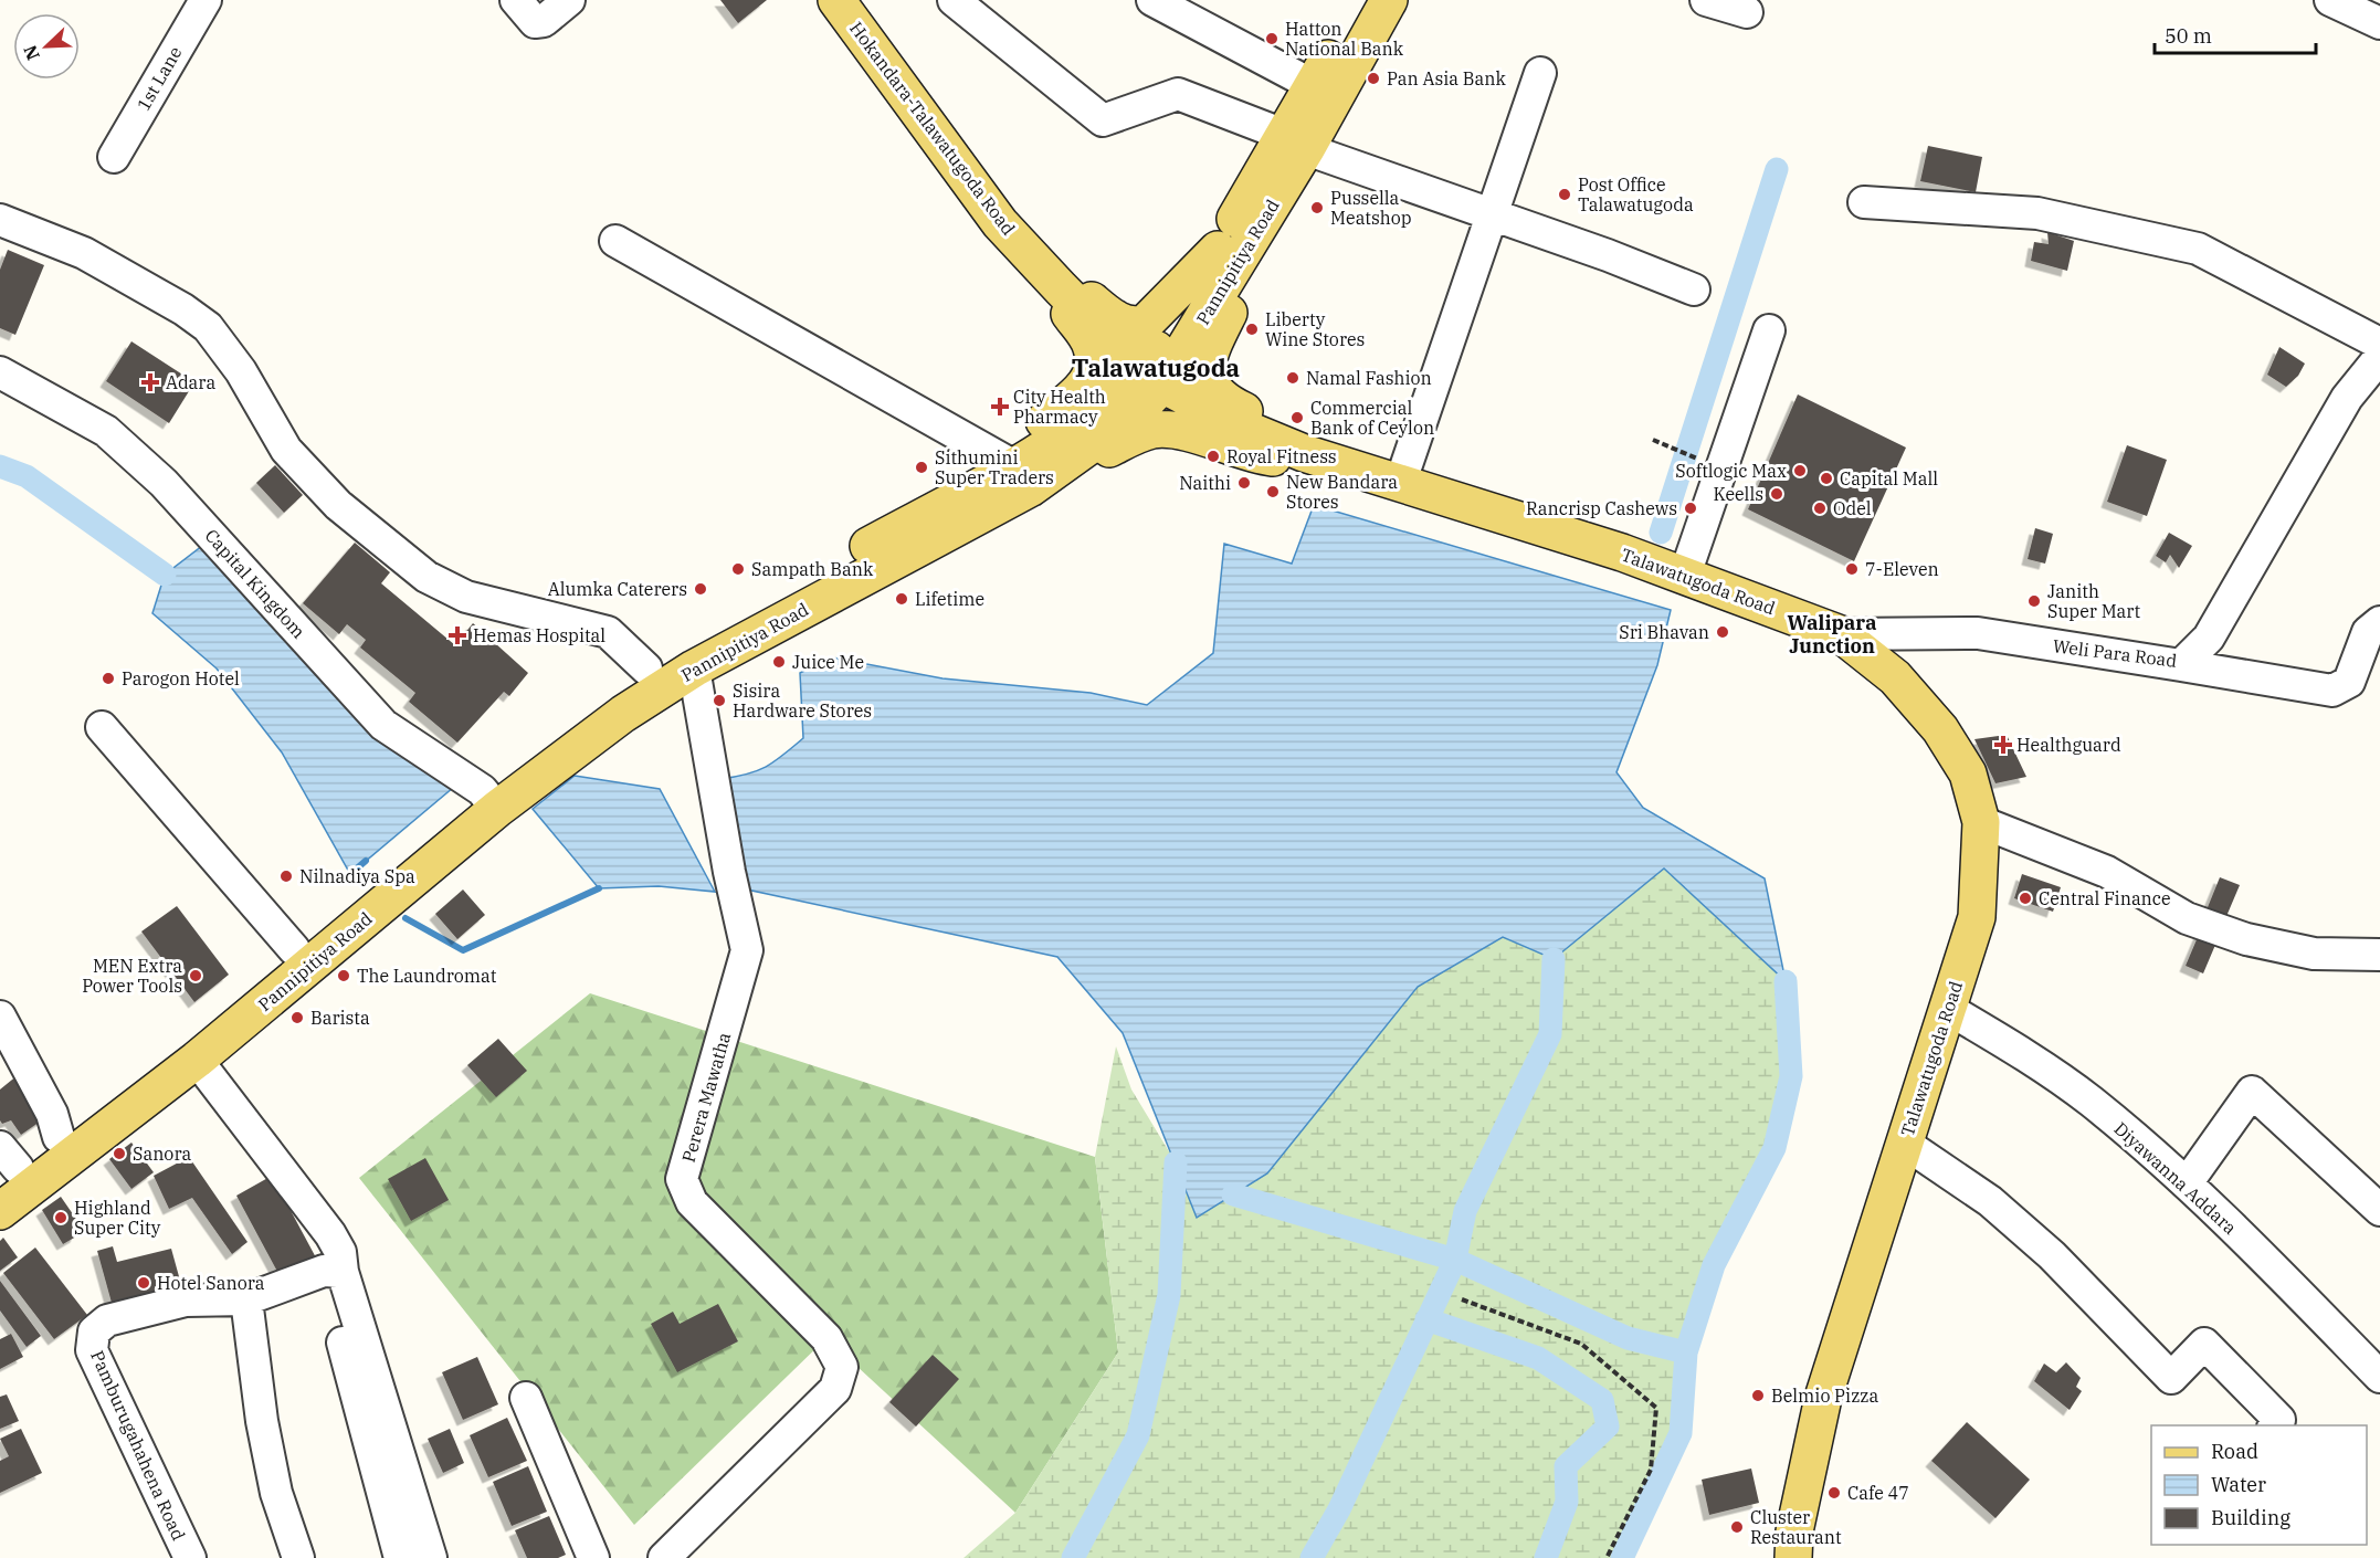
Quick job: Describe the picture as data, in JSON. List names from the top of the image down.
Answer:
{
  "streets": {
    "main road": ["Hokandara-Talawatugoda Road", "Pannipitiya Road", "Talawatugoda Road"],
    "street": [
      "1st Lane",
      "Capital Kingdom",
      "Weli Para Road",
      "Perera Mawatha",
      "Diyawanna Addara",
      "Pamburugahahena Road"
    ]
  },
  "crossings": [
    ["Hokandara-Talawatugoda Road", "Pannipitiya Road"],
    ["Hokandara-Talawatugoda Road", "Talawatugoda Road"],
    ["Pannipitiya Road", "Talawatugoda Road"],
    ["Pannipitiya Road", "Capital Kingdom"],
    ["Pannipitiya Road", "Perera Mawatha"],
    ["Talawatugoda Road", "Weli Para Road"],
    ["Talawatugoda Road", "Diyawanna Addara"]
  ],
  "districts": ["Talawatugoda", "Walipara Junction"],
  "places": {
    "other": [
      "Hatton National Bank",
      "Pan Asia Bank",
      "Post Office Talawatugoda",
      "Pussella Meatshop",
      "Liberty Wine Stores",
      "Namal Fashion",
      "Commercial Bank of Ceylon",
      "Royal Fitness",
      "Sithumini Super Traders",
      "Softlogic Max",
      "Capital Mall",
      "Naithi",
      "New Bandara Stores",
      "Keells",
      "Rancrisp Cashews",
      "Odel",
      "Sampath Bank",
      "7-Eleven",
      "Alumka Caterers",
      "Lifetime",
      "Janith Super Mart",
      "Sri Bhavan",
      "Juice Me",
      "Parogon Hotel",
      "Sisira Hardware Stores",
      "Nilnadiya Spa",
      "Central Finance",
      "MEN Extra Power Tools",
      "The Laundromat",
      "Barista",
      "Sanora",
      "Highland Super City",
      "Hotel Sanora",
      "Belmio Pizza",
      "Cafe 47",
      "Cluster Restaurant"
    ],
    "health": [
      "Adara",
      "City Health Pharmacy",
      "Hemas Hospital",
      "Healthguard"
    ]
  },
  "legend": ["Road", "Water", "Building"],
  "scale_bar": "50 m",
  "north": "bottom left"
}
